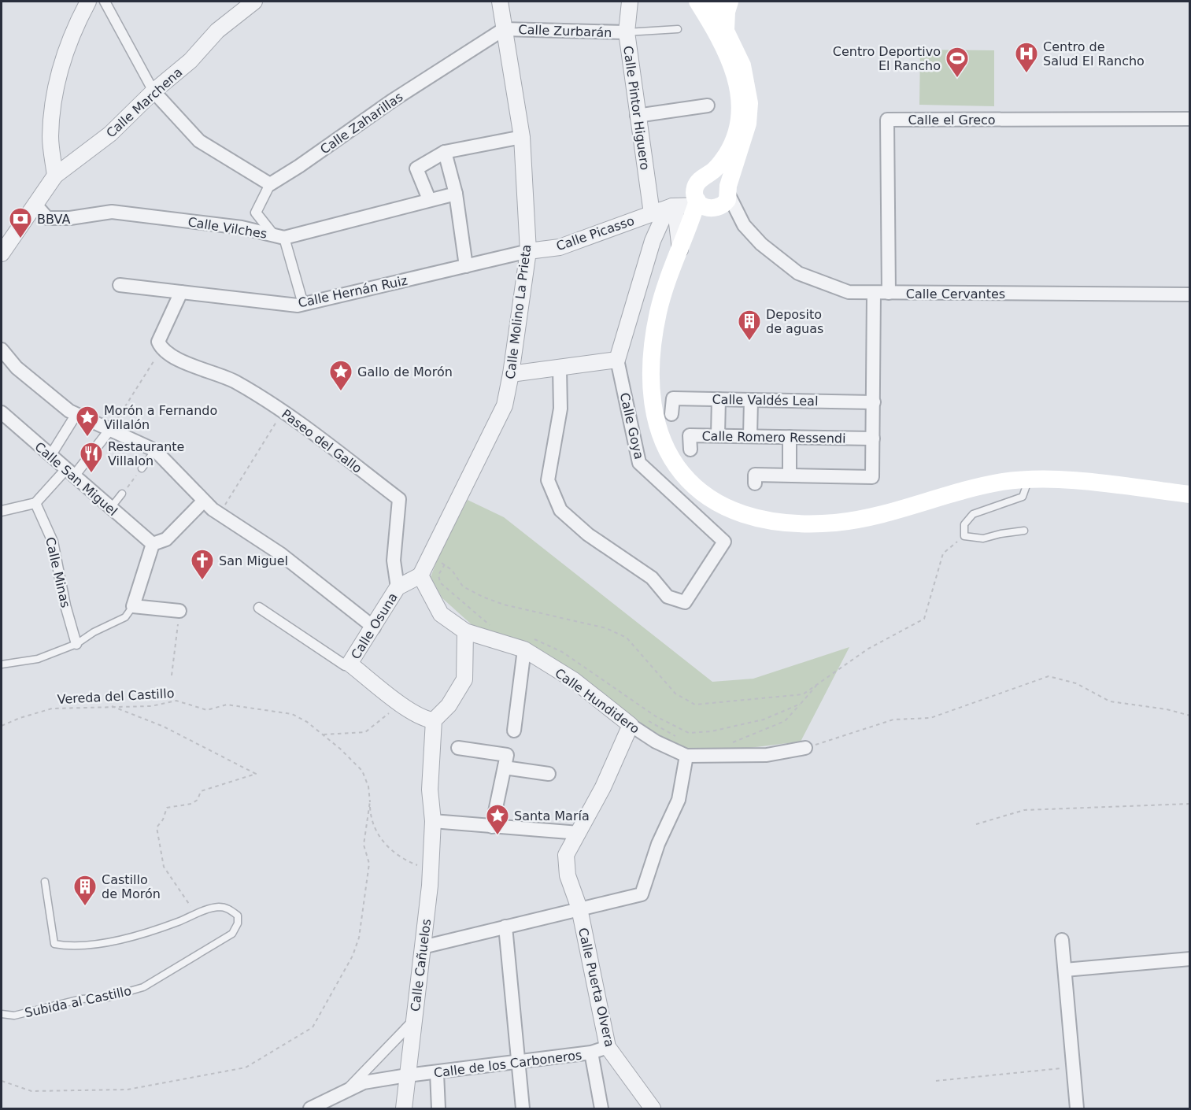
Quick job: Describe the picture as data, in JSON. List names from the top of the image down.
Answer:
{
  "streets": {
    "street": [
      "Calle Zurbarán",
      "Calle Marchena",
      "Calle Pintor Higuero",
      "Calle el Greco",
      "Calle Zaharillas",
      "Calle Vilches",
      "Calle Picasso",
      "Calle Hernán Ruiz",
      "Calle Cervantes",
      "Calle Molino La Prieta",
      "Calle Valdés Leal",
      "Calle Goya",
      "Calle Romero Ressendi",
      "Paseo del Gallo",
      "Calle San Miguel",
      "Calle Minas",
      "Calle Osuna",
      "Calle Hundidero",
      "Calle Cañuelos",
      "Calle Puerta Olvera",
      "Calle de los Carboneros"
    ],
    "lane": ["Subida al Castillo"],
    "path": ["Vereda del Castillo"]
  },
  "crossings": [
    ["Calle Zurbarán", "Calle Pintor Higuero"],
    ["Calle Zurbarán", "Calle Zaharillas"],
    ["Calle Zurbarán", "Calle Molino La Prieta"],
    ["Calle Marchena", "Calle Vilches"],
    ["Calle Pintor Higuero", "Calle Picasso"],
    ["Calle Pintor Higuero", "Calle Goya"],
    ["Calle el Greco", "Calle Cervantes"],
    ["Calle Zaharillas", "Calle Molino La Prieta"],
    ["Calle Picasso", "Calle Hernán Ruiz"],
    ["Calle Picasso", "Calle Cervantes"],
    ["Calle Picasso", "Calle Molino La Prieta"],
    ["Calle Picasso", "Calle Goya"],
    ["Calle Hernán Ruiz", "Calle Molino La Prieta"],
    ["Calle Molino La Prieta", "Calle Hundidero"],
    ["Paseo del Gallo", "Calle Osuna"],
    ["Vereda del Castillo", "Calle Cañuelos"],
    ["Calle Hundidero", "Calle Puerta Olvera"],
    ["Calle Cañuelos", "Calle de los Carboneros"],
    ["Calle Puerta Olvera", "Calle de los Carboneros"]
  ],
  "places": {
    "hospital": ["Centro de Salud El Rancho"],
    "sports": ["Centro Deportivo El Rancho"],
    "bank": ["BBVA"],
    "building": ["Deposito de aguas", "Castillo de Morón"],
    "place": ["Gallo de Morón", "Morón a Fernando Villalón", "Santa María"],
    "restaurant": ["Restaurante Villalon"],
    "church": ["San Miguel"]
  }
}
